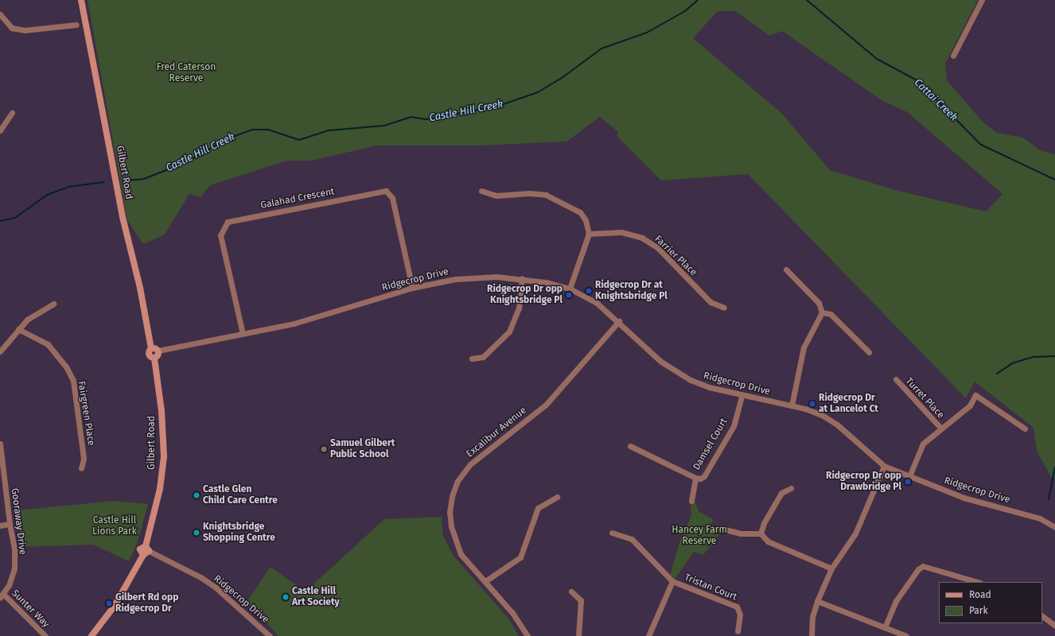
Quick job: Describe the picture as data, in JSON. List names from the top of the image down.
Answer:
{
  "streets": {
    "main road": ["Gilbert Road"],
    "street": [
      "Galahad Crescent",
      "Farrier Place",
      "Ridgecrop Drive",
      "Turret Place",
      "Fairgreen Place",
      "Excalibur Avenue",
      "Damsel Court",
      "Gooraway Drive",
      "Tristan Court",
      "Sunter Way"
    ]
  },
  "crossings": [
    ["Gilbert Road", "Ridgecrop Drive"],
    ["Galahad Crescent", "Ridgecrop Drive"],
    ["Ridgecrop Drive", "Excalibur Avenue"],
    ["Ridgecrop Drive", "Damsel Court"],
    ["Gooraway Drive", "Sunter Way"]
  ],
  "water": ["Cattai Creek", "Castle Hill Creek"],
  "parks": ["Fred Caterson Reserve", "Castle Hill Lions Park", "Hancey Farm Reserve"],
  "places": [
    "Ridgecrop Dr at Knightsbridge Pl",
    "Ridgecrop Dr opp Knightsbridge Pl",
    "Ridgecrop Dr at Lancelot Ct",
    "Samuel Gilbert Public School",
    "Ridgecrop Dr opp Drawbridge Pl",
    "Castle Glen Child Care Centre",
    "Knightsbridge Shopping Centre",
    "Castle Hill Art Society",
    "Gilbert Rd opp Ridgecrop Dr"
  ],
  "legend": ["Road", "Park"]
}
